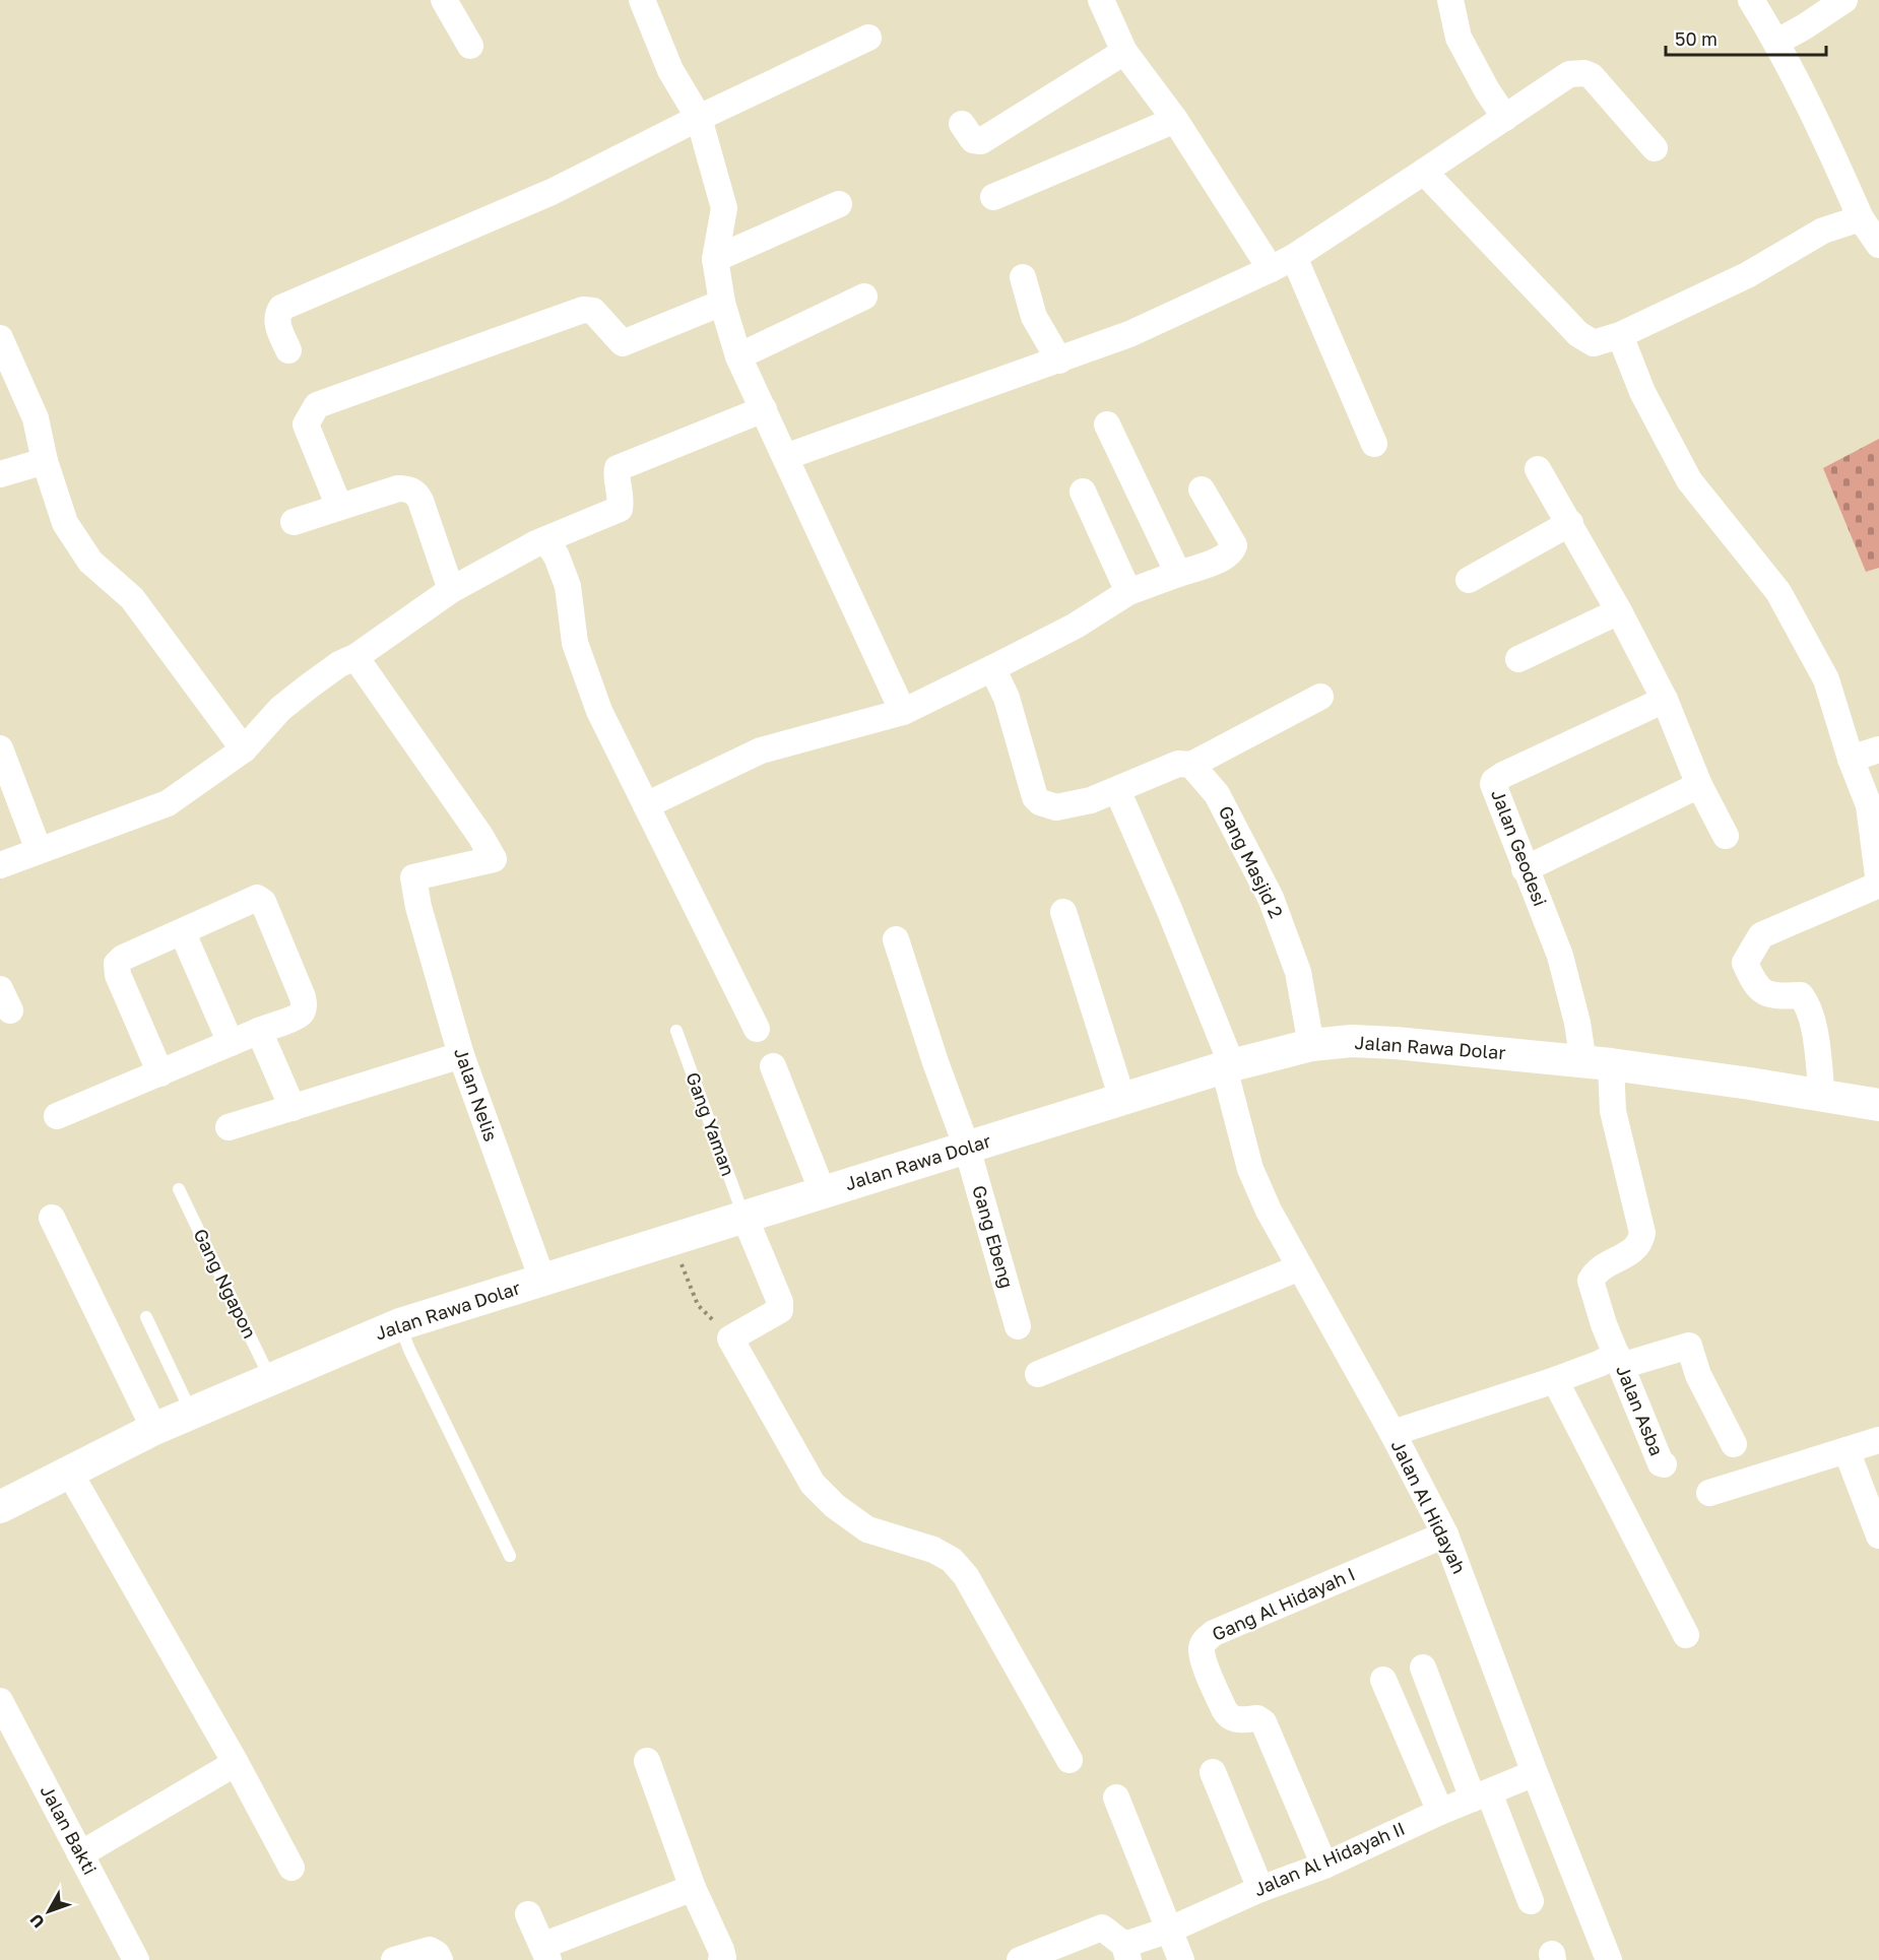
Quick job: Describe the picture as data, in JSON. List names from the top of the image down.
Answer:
{
  "streets": {
    "street": [
      "Jalan Geodesi",
      "Gang Masjid 2",
      "Jalan Rawa Dolar",
      "Jalan Nelis",
      "Gang Ebeng",
      "Jalan Asba",
      "Jalan Al Hidayah",
      "Gang Al Hidayah I",
      "Jalan Bakti",
      "Jalan Al Hidayah II"
    ],
    "lane": ["Gang Yaman", "Gang Ngapon"]
  },
  "crossings": [
    ["Jalan Geodesi", "Jalan Rawa Dolar"],
    ["Jalan Geodesi", "Jalan Asba"],
    ["Gang Masjid 2", "Jalan Rawa Dolar"],
    ["Jalan Rawa Dolar", "Jalan Nelis"],
    ["Jalan Rawa Dolar", "Gang Yaman"],
    ["Jalan Rawa Dolar", "Gang Ebeng"],
    ["Jalan Rawa Dolar", "Gang Ngapon"],
    ["Jalan Rawa Dolar", "Jalan Al Hidayah"],
    ["Jalan Al Hidayah", "Gang Al Hidayah I"],
    ["Jalan Al Hidayah", "Jalan Al Hidayah II"],
    ["Gang Al Hidayah I", "Jalan Al Hidayah II"]
  ],
  "scale_bar": "50 m",
  "north": "bottom left"
}
